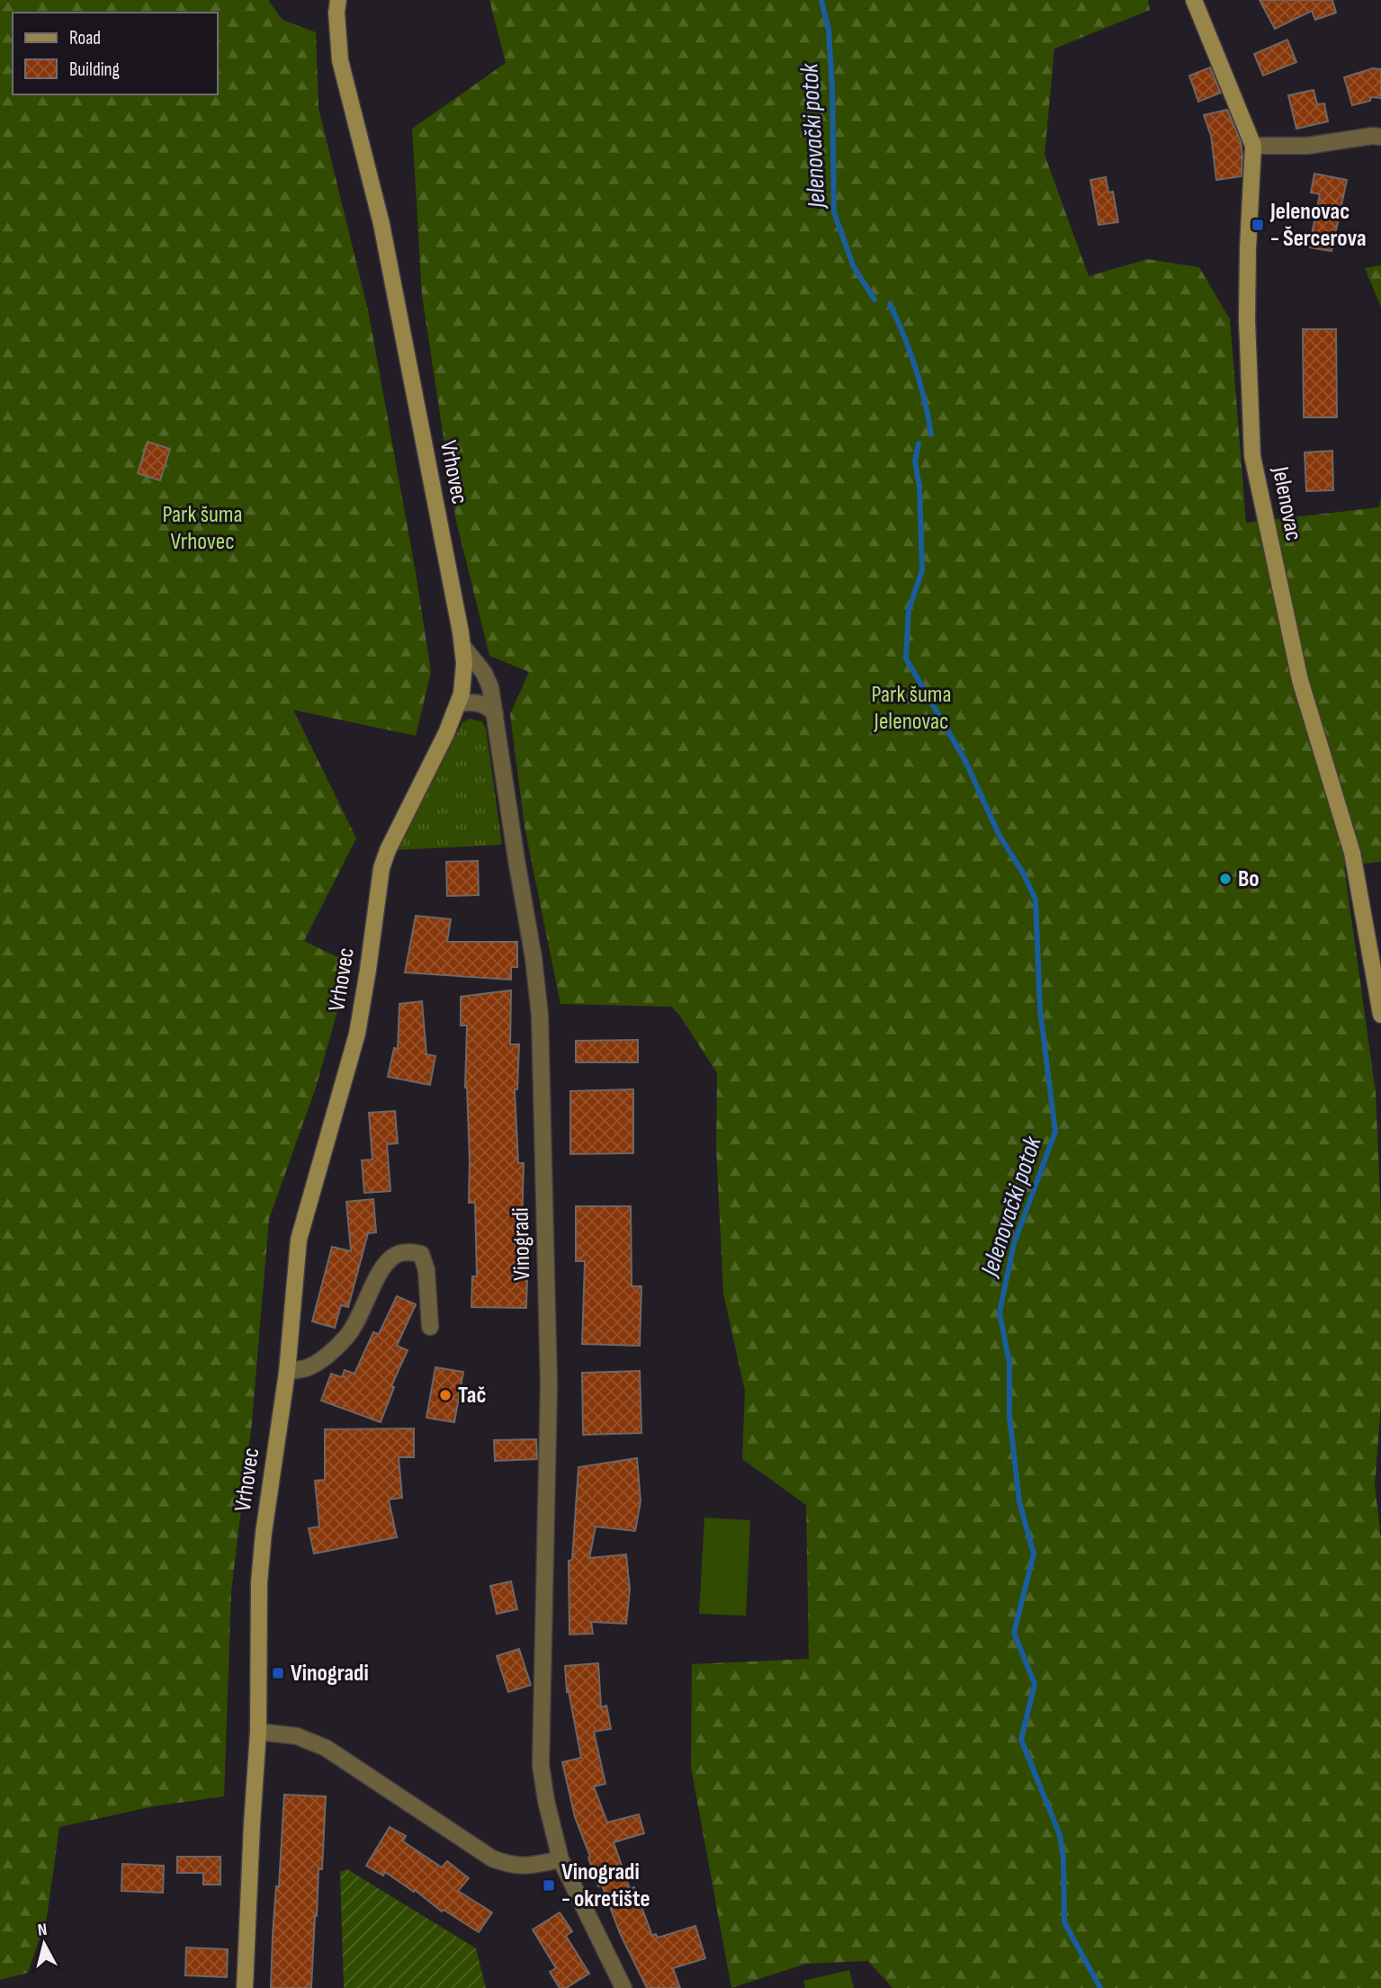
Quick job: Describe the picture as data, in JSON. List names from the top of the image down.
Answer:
{
  "streets": {
    "street": ["Vrhovec", "Jelenovac", "Vinogradi"]
  },
  "crossings": [
    ["Vrhovec", "Vinogradi"]
  ],
  "water": ["Jelenovački potok"],
  "parks": ["Park šuma Vrhovec", "Park šuma Jelenovac"],
  "places": {
    "transit": ["Jelenovac - Šercerova", "Vinogradi", "Vinogradi - okretište"],
    "other": ["Bo", "Tač"]
  },
  "legend": ["Road", "Building"],
  "north": "top"
}
